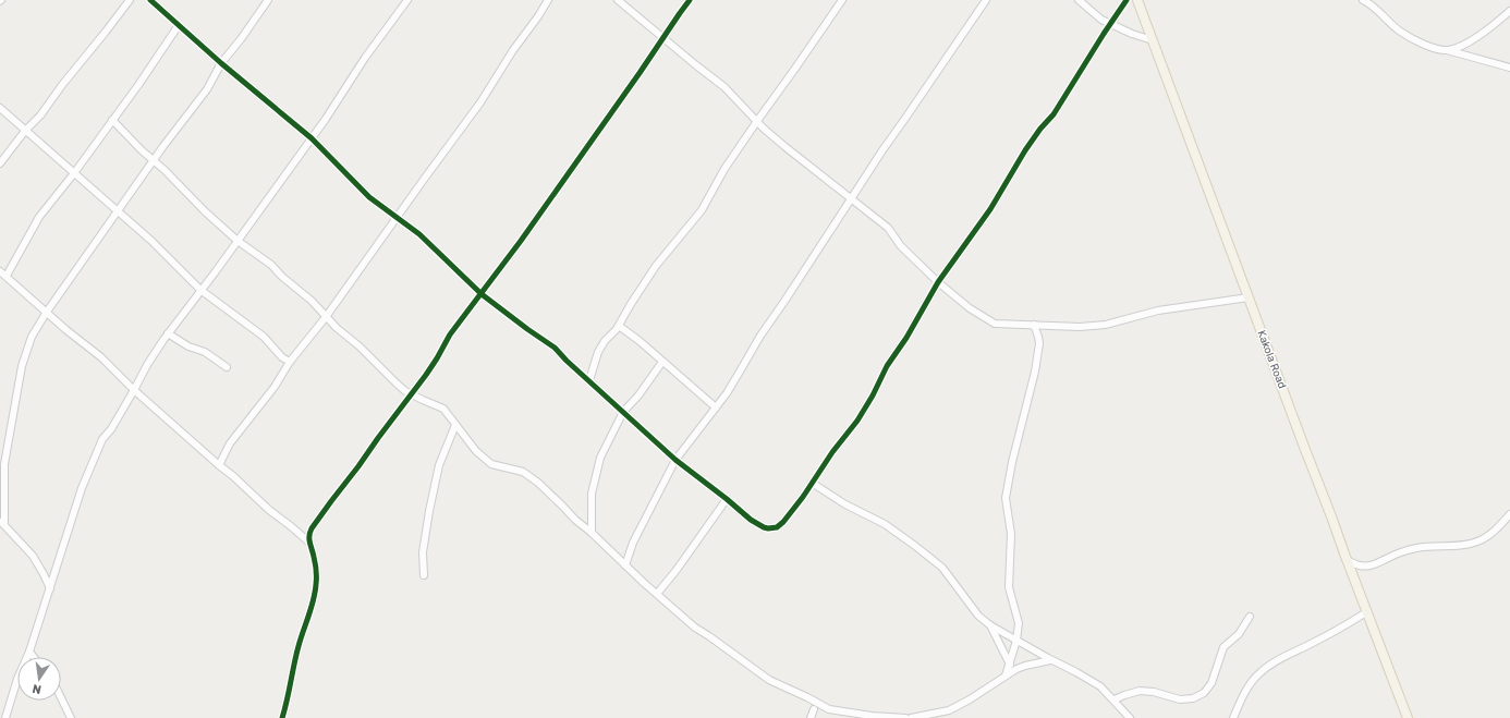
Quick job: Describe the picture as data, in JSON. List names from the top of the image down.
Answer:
{
  "streets": {
    "main road": ["Kakola Road"]
  },
  "north": "bottom"
}
